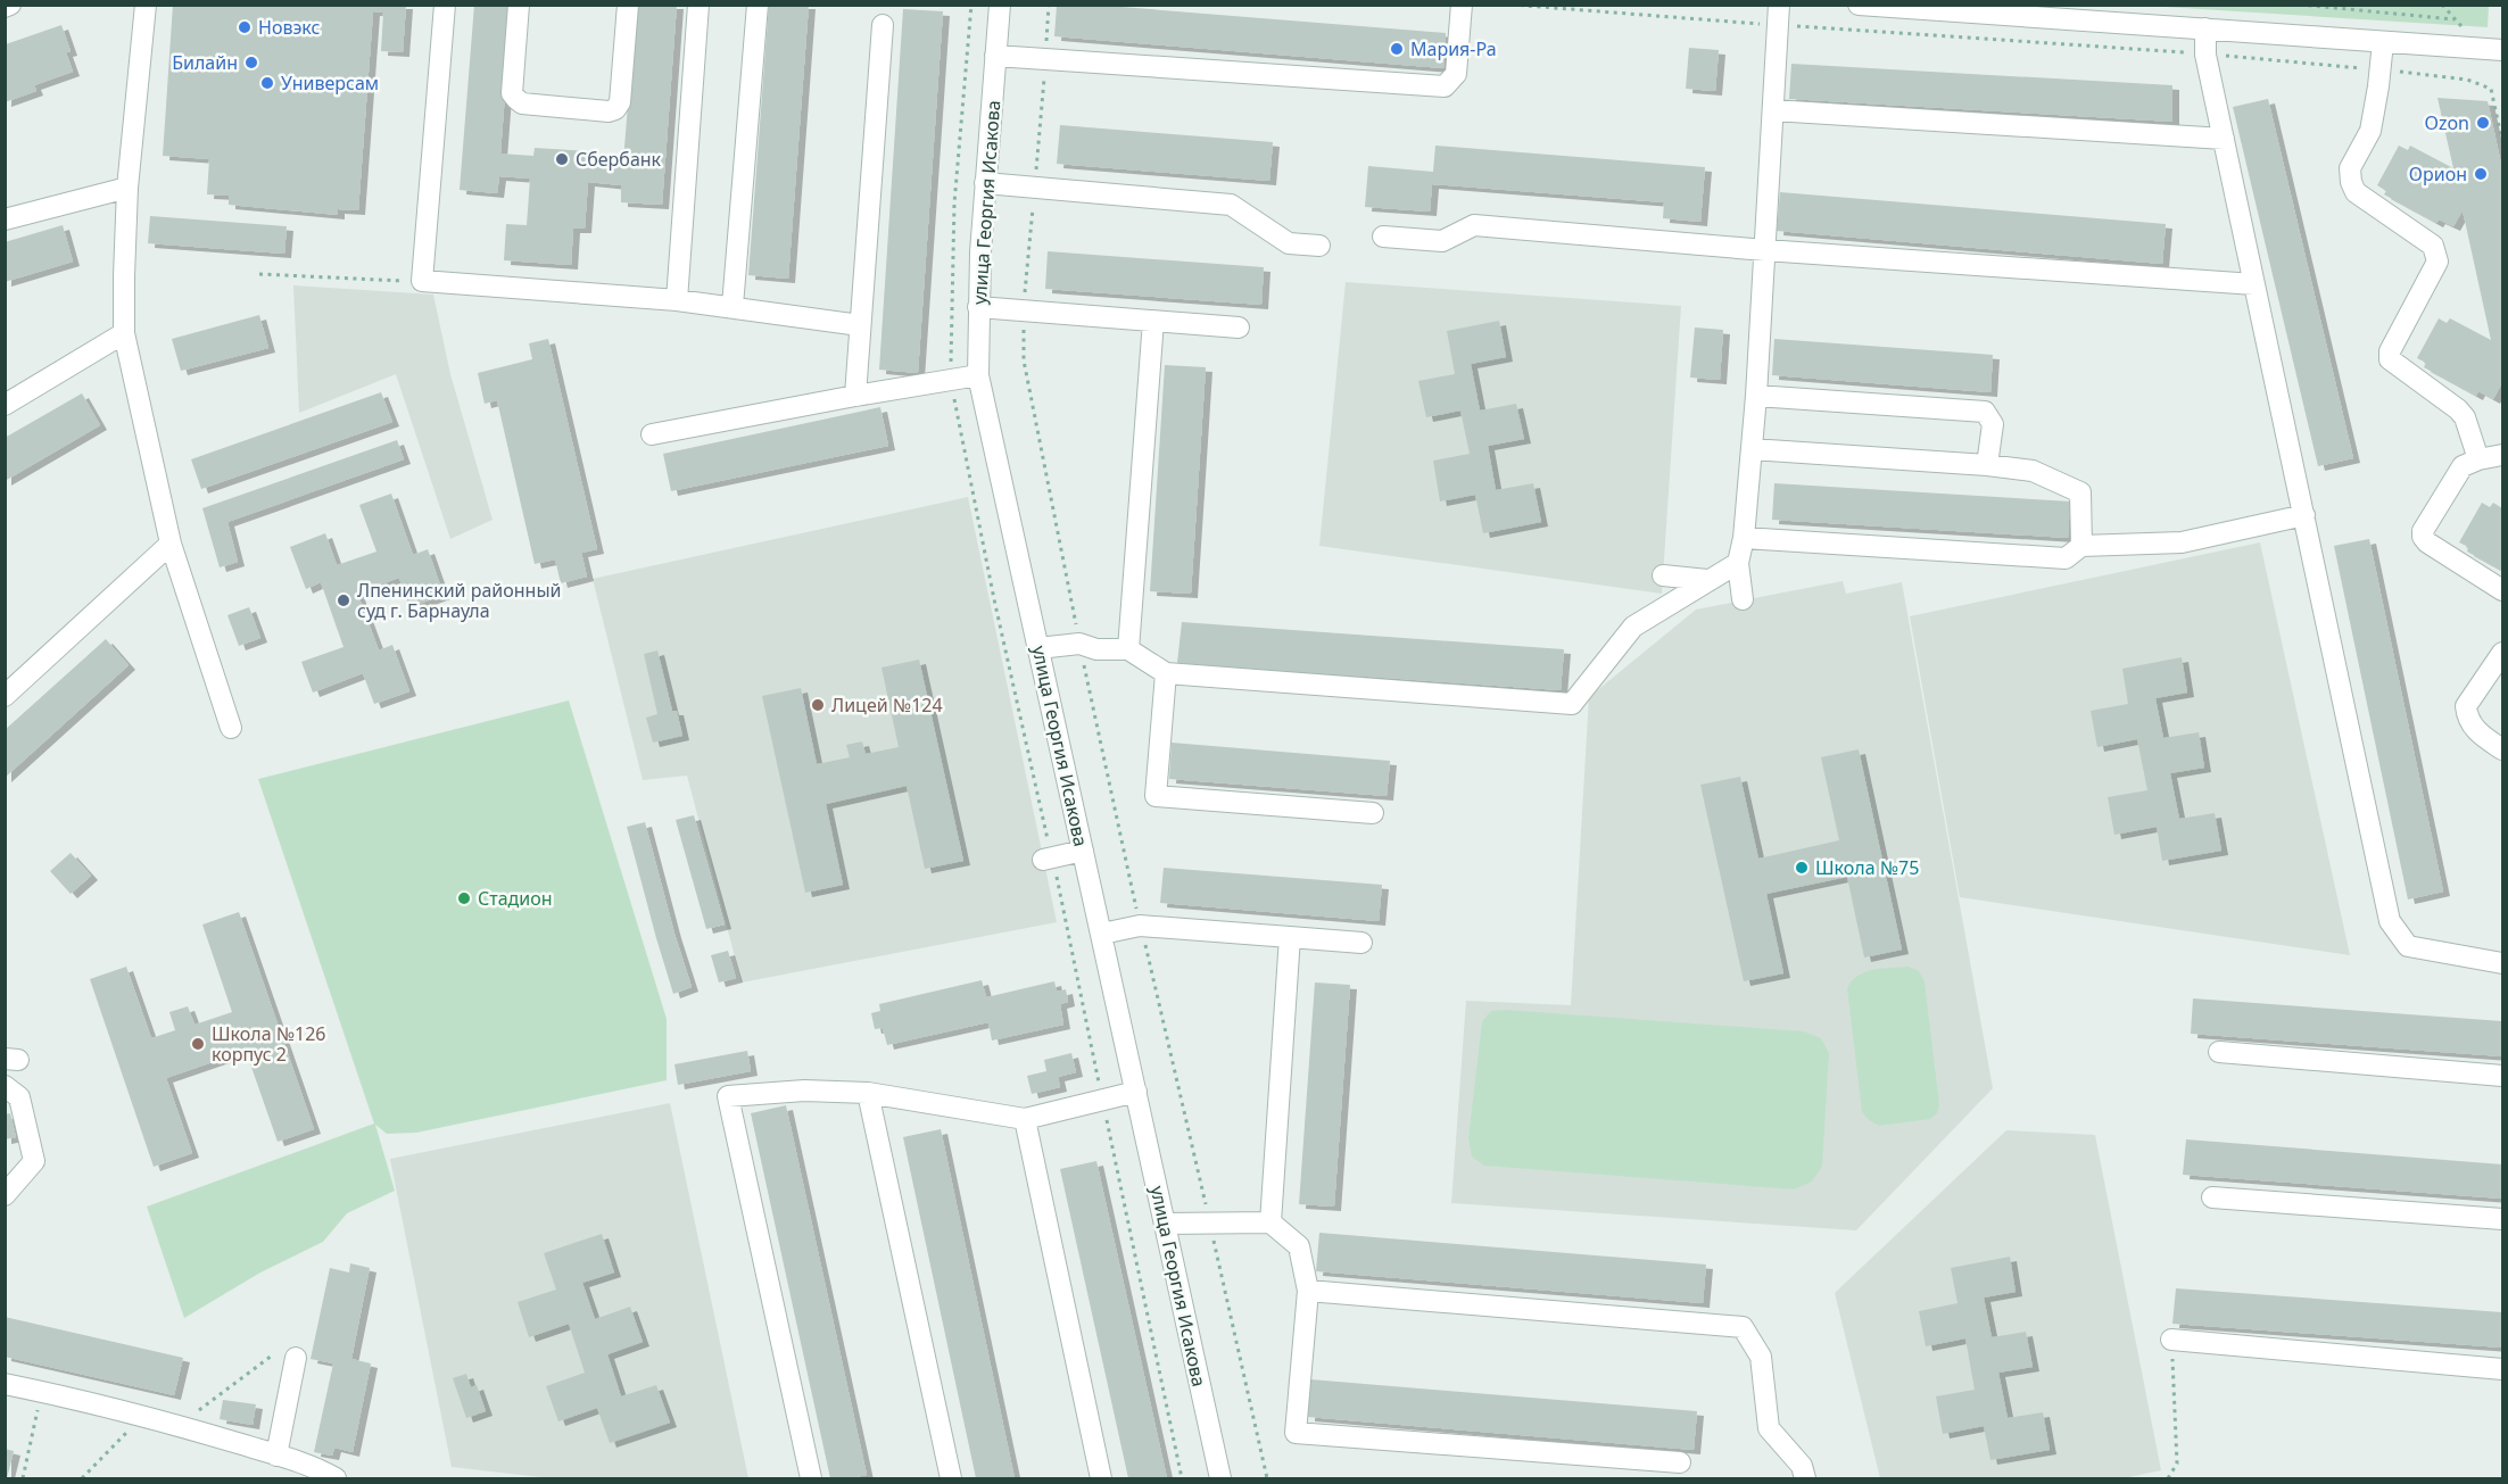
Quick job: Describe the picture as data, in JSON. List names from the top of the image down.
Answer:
{
  "streets": {
    "street": ["улица Георгия Исакова"]
  },
  "places": [
    "Новэкс",
    "Мария-Ра",
    "Билайн",
    "Универсам",
    "Ozon",
    "Сбербанк",
    "Орион",
    "Лпенинский районный суд г. Барнаула",
    "Лицей №124",
    "Школа №75",
    "Стадион",
    "Школа №126 корпус 2"
  ]
}
